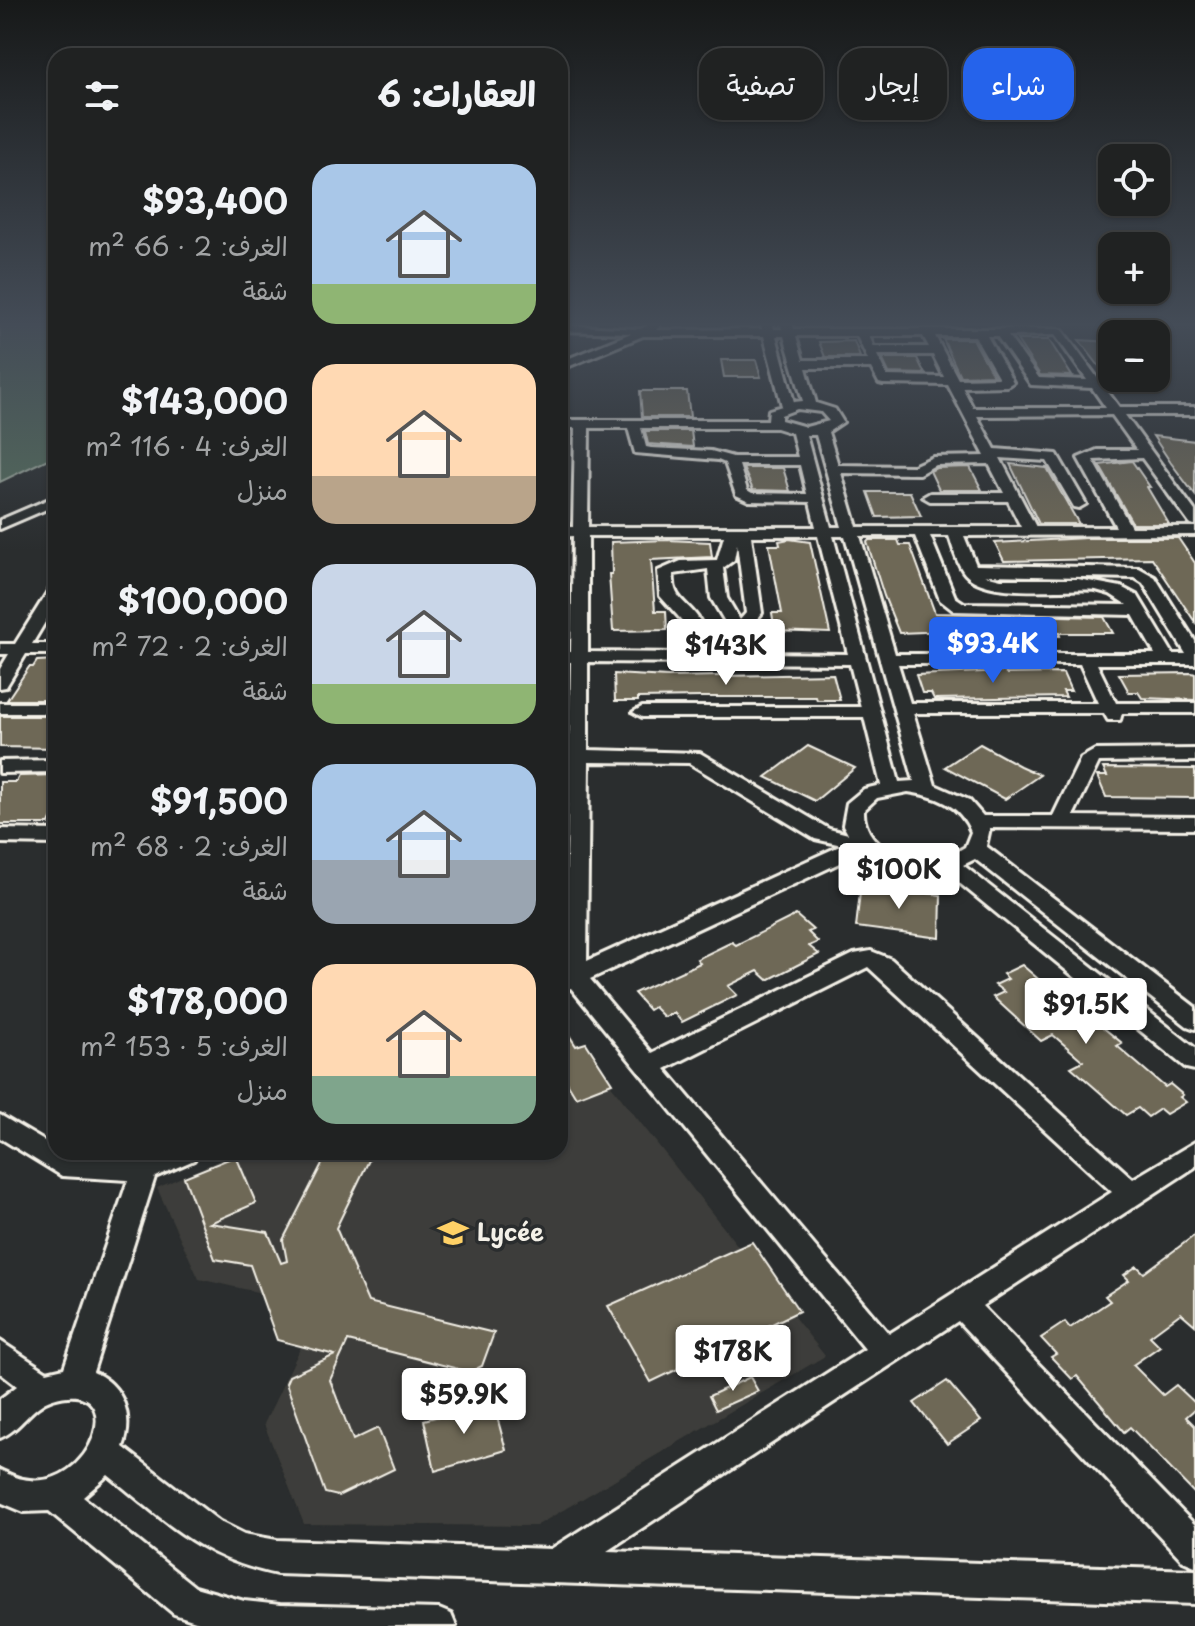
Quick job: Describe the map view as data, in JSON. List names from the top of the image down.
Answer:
{
  "places": {
    "school or university": ["Lycée"]
  },
  "page": {
    "chip": ["شراء", "إيجار", "تصفية"],
    "heading": "العقارات: 6",
    "map_buttons": ["+", "−"],
    "list": [
      {
        "name": "$93,400",
        "note": "الغرف: 2 · 66 m² · شقة"
      },
      {
        "name": "$143,000",
        "note": "الغرف: 4 · 116 m² · منزل"
      },
      {
        "name": "$100,000",
        "note": "الغرف: 2 · 72 m² · شقة"
      },
      {
        "name": "$91,500",
        "note": "الغرف: 2 · 68 m² · شقة"
      },
      {
        "name": "$178,000",
        "note": "الغرف: 5 · 153 m² · منزل"
      }
    ],
    "price": [
      "$93.4K",
      "$143K",
      "$100K",
      "$91.5K",
      "$178K",
      "$59.9K"
    ]
  }
}
